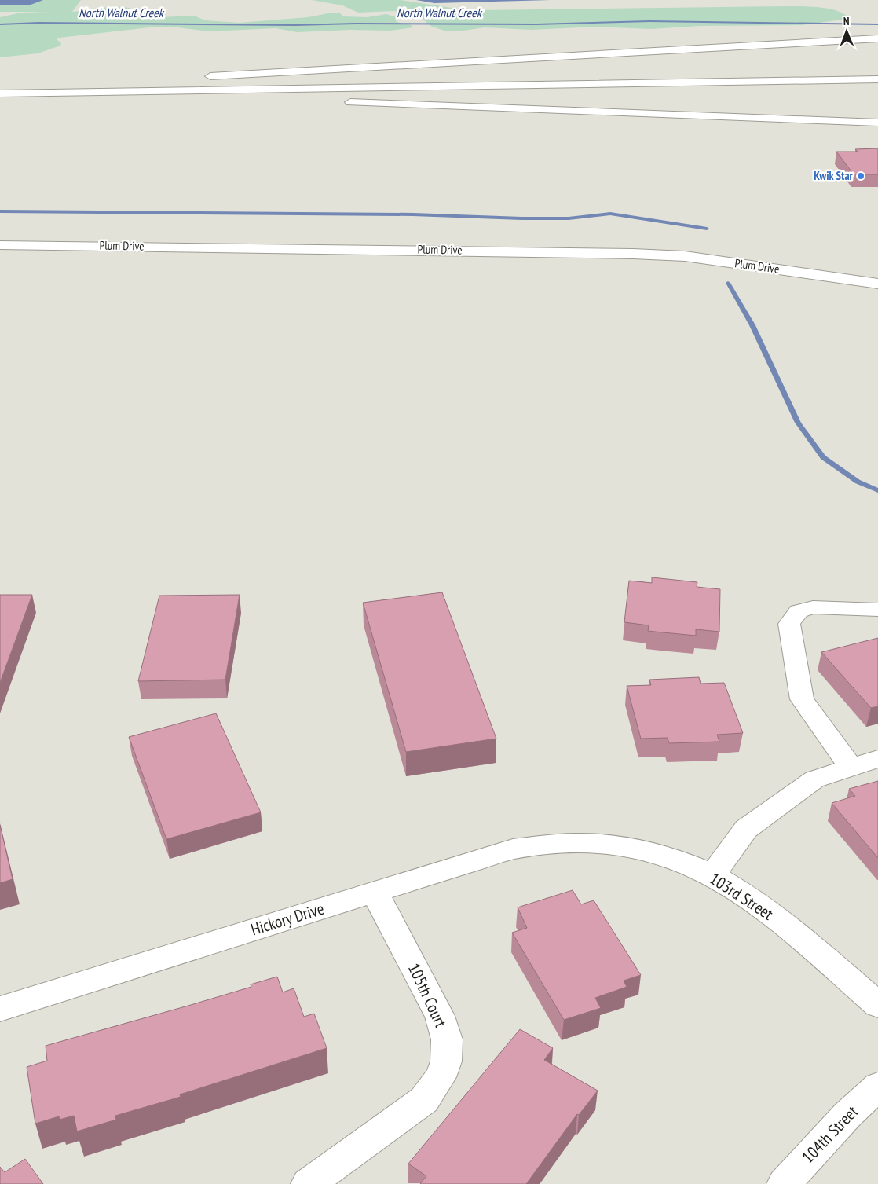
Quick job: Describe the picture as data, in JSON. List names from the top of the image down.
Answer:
{
  "streets": {
    "main road": [
      "Plum Drive",
      "103rd Street",
      "Hickory Drive",
      "105th Court",
      "104th Street"
    ]
  },
  "crossings": [
    ["103rd Street", "Hickory Drive"],
    ["Hickory Drive", "105th Court"]
  ],
  "water": ["North Walnut Creek"],
  "places": ["Kwik Star"],
  "north": "top"
}
